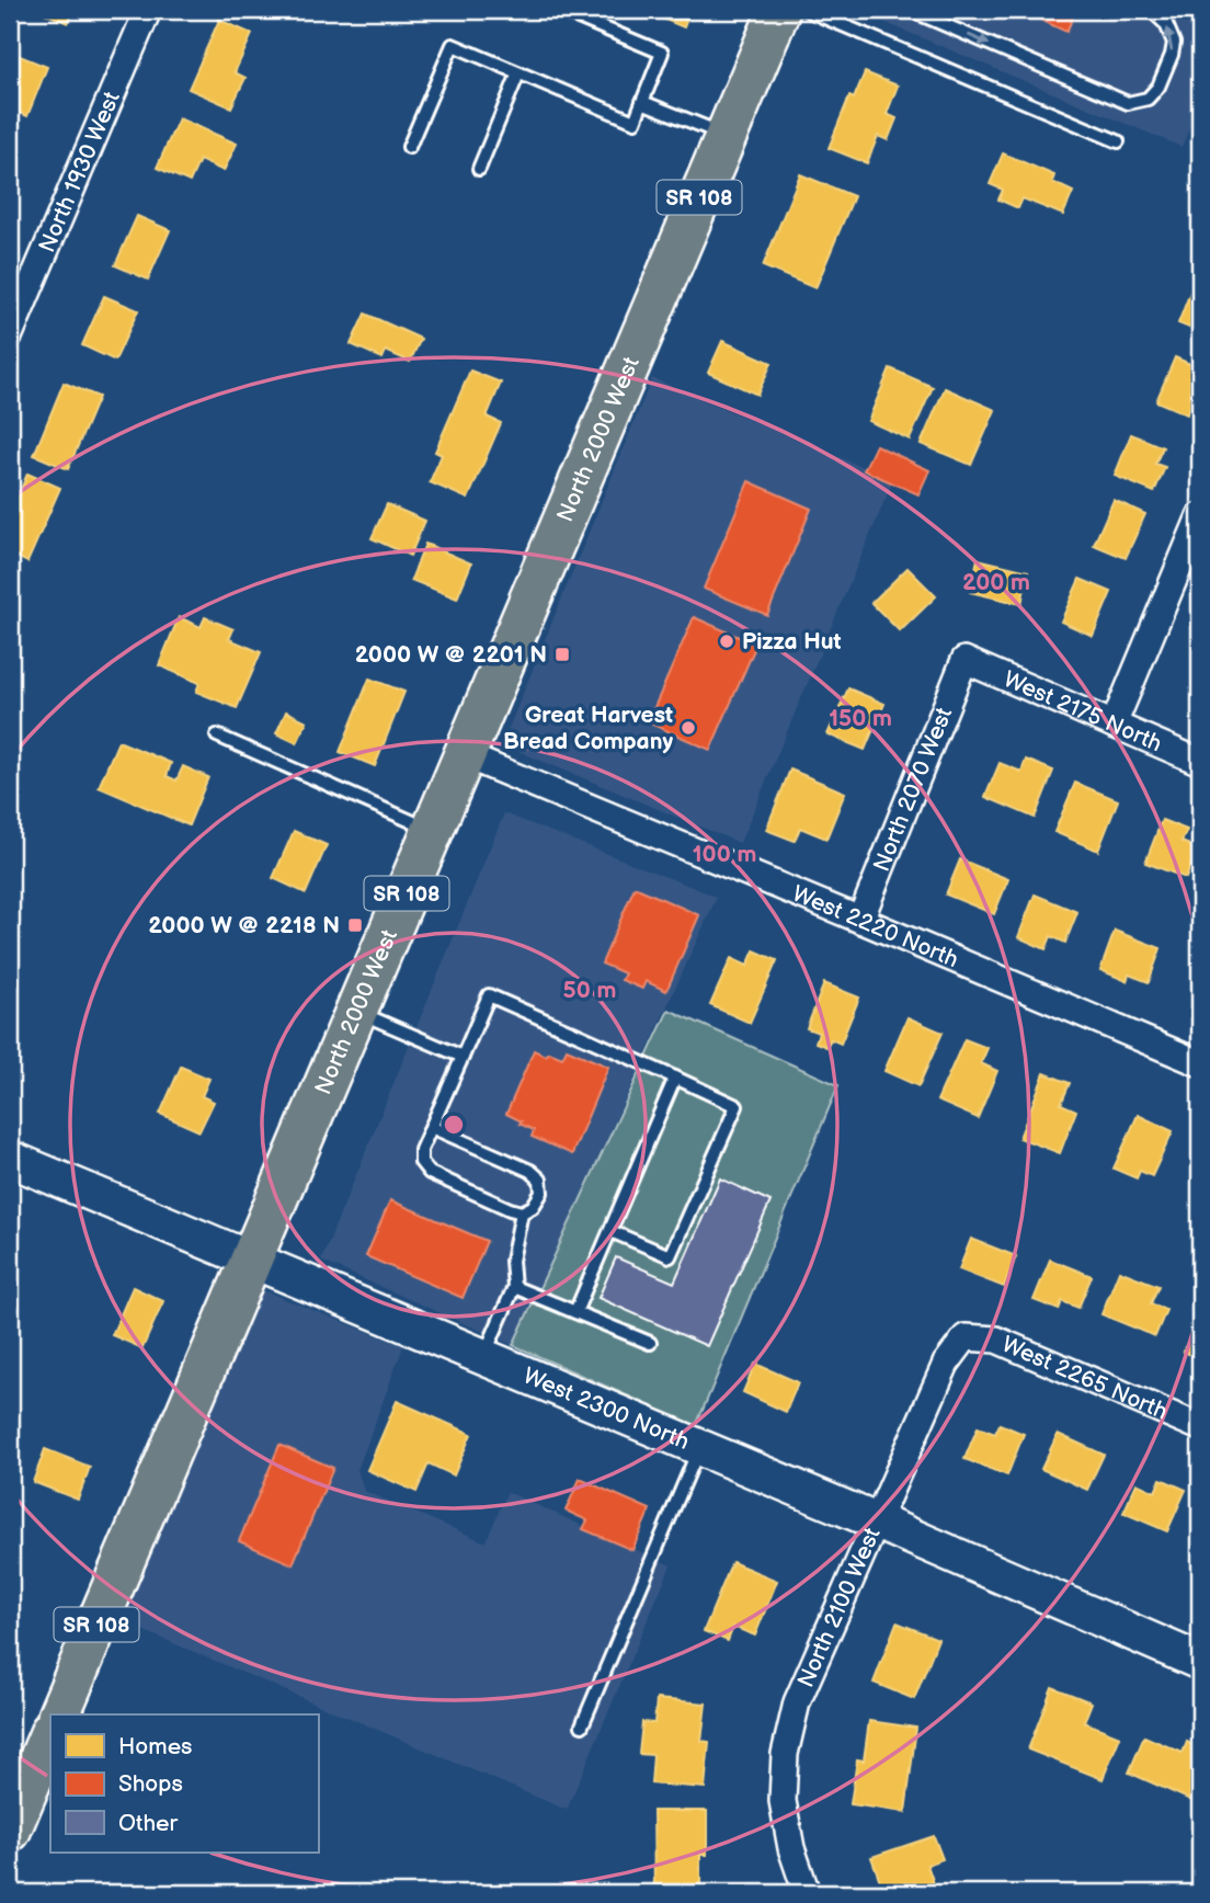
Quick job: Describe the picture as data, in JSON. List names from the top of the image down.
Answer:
{
  "streets": {
    "main road": ["SR 108", "North 2000 West"],
    "street": [
      "North 1930 West",
      "West 2175 North",
      "North 2070 West",
      "West 2220 North",
      "West 2265 North",
      "West 2300 North",
      "North 2100 West"
    ]
  },
  "crossings": [
    ["North 2000 West", "West 2220 North"],
    ["North 2000 West", "West 2300 North"],
    ["West 2175 North", "North 2070 West"],
    ["North 2070 West", "West 2220 North"],
    ["West 2265 North", "North 2100 West"],
    ["West 2300 North", "North 2100 West"]
  ],
  "places": {
    "other": ["Pizza Hut", "Great Harvest Bread Company"],
    "transit": ["2000 W @ 2201 N", "2000 W @ 2218 N"]
  },
  "legend": ["Homes", "Shops", "Other"],
  "rings": [
    "200 m",
    "150 m",
    "100 m",
    "50 m"
  ]
}
